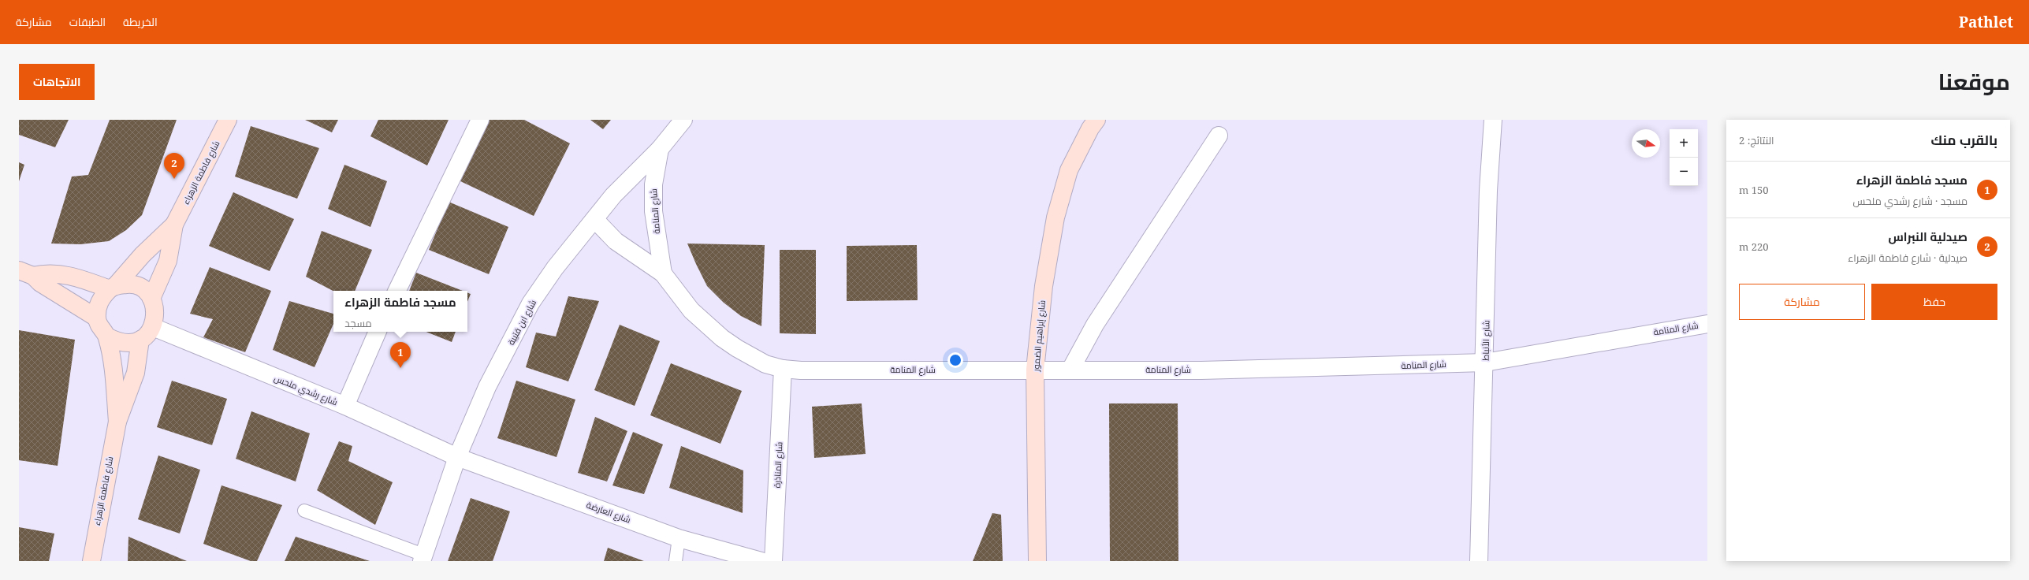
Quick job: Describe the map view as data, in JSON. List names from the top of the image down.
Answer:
{
  "streets": {
    "street": [
      "شارع فاطمة الزهراء",
      "شارع المنامة",
      "شارع ابن قتيبة",
      "شارع إبراهيم الضمور",
      "شارع الأنباط",
      "شارع رشدي ملحس",
      "شارع المناذرة",
      "شارع العارضة"
    ]
  },
  "crossings": [
    ["شارع فاطمة الزهراء", "شارع رشدي ملحس"],
    ["شارع المنامة", "شارع ابن قتيبة"],
    ["شارع المنامة", "شارع إبراهيم الضمور"],
    ["شارع المنامة", "شارع الأنباط"],
    ["شارع المنامة", "شارع المناذرة"],
    ["شارع ابن قتيبة", "شارع رشدي ملحس"],
    ["شارع ابن قتيبة", "شارع العارضة"],
    ["شارع رشدي ملحس", "شارع العارضة"]
  ],
  "north": "right",
  "page": {
    "header": "Pathlet",
    "nav": ["الخريطة", "الطبقات", "مشاركة"],
    "title": "موقعنا",
    "buttons": [
      "الاتجاهات",
      ["حفظ", "مشاركة"]
    ],
    "heading": ["بالقرب منك", "النتائج: 2"],
    "map_buttons": ["+", "−"],
    "pins": ["2", "1"],
    "list": [
      {
        "mark": "1",
        "name": "مسجد فاطمة الزهراء",
        "note": "مسجد · شارع رشدي ملحس",
        "value": "150 m"
      },
      {
        "mark": "2",
        "name": "صيدلية النبراس",
        "note": "صيدلية · شارع فاطمة الزهراء",
        "value": "220 m"
      }
    ],
    "popup": ["مسجد فاطمة الزهراء", "مسجد"]
  }
}
